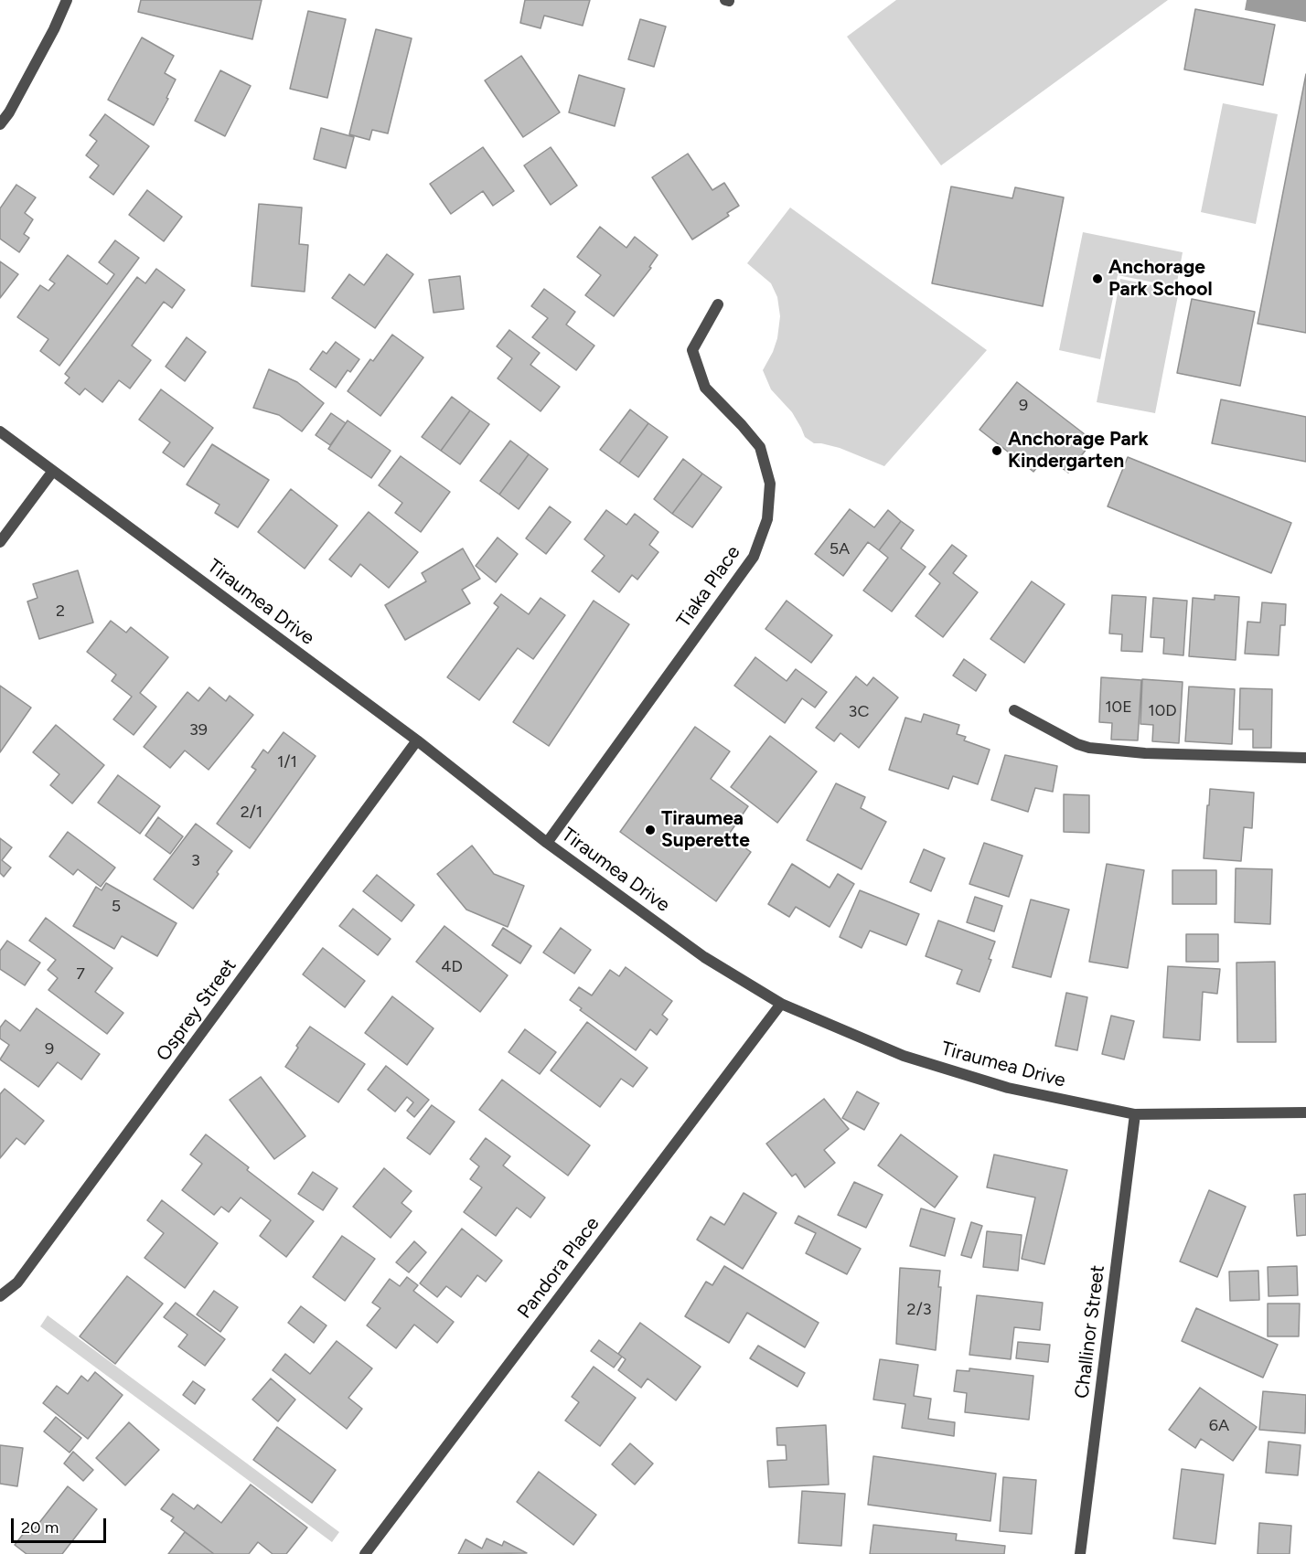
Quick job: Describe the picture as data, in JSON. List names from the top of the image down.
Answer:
{
  "streets": {
    "street": [
      "Tiaka Place",
      "Tiraumea Drive",
      "Osprey Street",
      "Pandora Place",
      "Challinor Street"
    ]
  },
  "crossings": [
    ["Tiaka Place", "Tiraumea Drive"],
    ["Tiraumea Drive", "Osprey Street"],
    ["Tiraumea Drive", "Pandora Place"],
    ["Tiraumea Drive", "Challinor Street"]
  ],
  "places": ["Anchorage Park School", "Anchorage Park Kindergarten", "Tiraumea Superette"],
  "house_numbers": [
    "9",
    "5A",
    "2",
    "10E",
    "10D",
    "3C",
    "39",
    "1/1",
    "2/1",
    "3",
    "5",
    "4D",
    "7",
    "9",
    "2/3",
    "6A"
  ],
  "scale_bar": "20 m"
}
